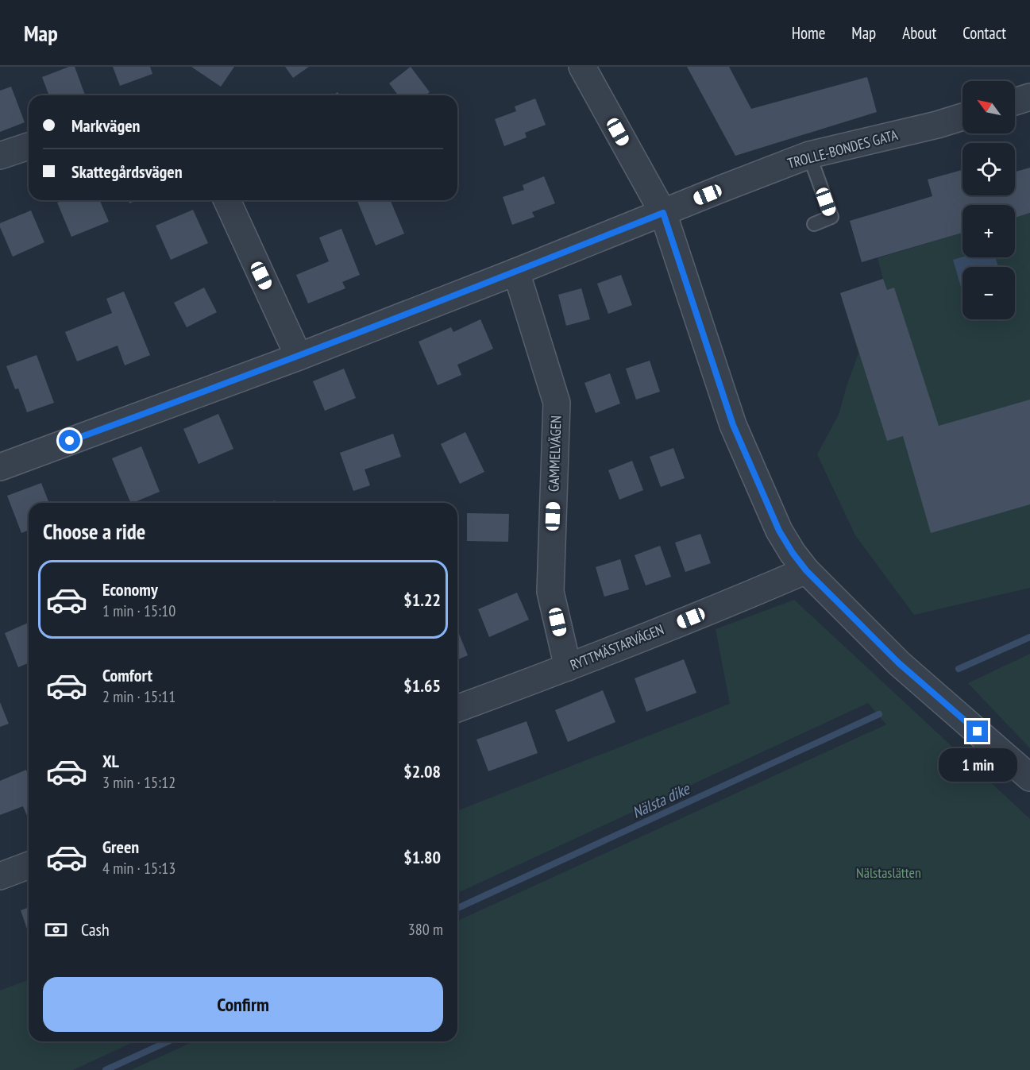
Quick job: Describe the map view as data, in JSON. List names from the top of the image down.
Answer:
{
  "streets": {
    "street": ["TROLLE-BONDES GATA", "GAMMELVÄGEN", "RYTTMÄSTARVÄGEN"]
  },
  "crossings": [
    ["TROLLE-BONDES GATA", "GAMMELVÄGEN"],
    ["GAMMELVÄGEN", "RYTTMÄSTARVÄGEN"]
  ],
  "water": ["Nälsta dike"],
  "parks": ["Nälstaslätten"],
  "north": "top left",
  "page": {
    "header": "Map",
    "nav": [
      "Home",
      "Map",
      "About",
      "Contact"
    ],
    "map_buttons": ["+", "−"],
    "banner": ["Markvägen", "Skattegårdsvägen"],
    "heading": "Choose a ride",
    "list": [
      {
        "name": "Economy",
        "note": "1 min · 15:10",
        "value": "$1.22"
      },
      {
        "name": "Comfort",
        "note": "2 min · 15:11",
        "value": "$1.65"
      },
      {
        "name": "XL",
        "note": "3 min · 15:12",
        "value": "$2.08"
      },
      {
        "name": "Green",
        "note": "4 min · 15:13",
        "value": "$1.80"
      }
    ],
    "bubble": "1 min",
    "pay": ["Cash", "380 m"],
    "buttons": "Confirm"
  }
}
